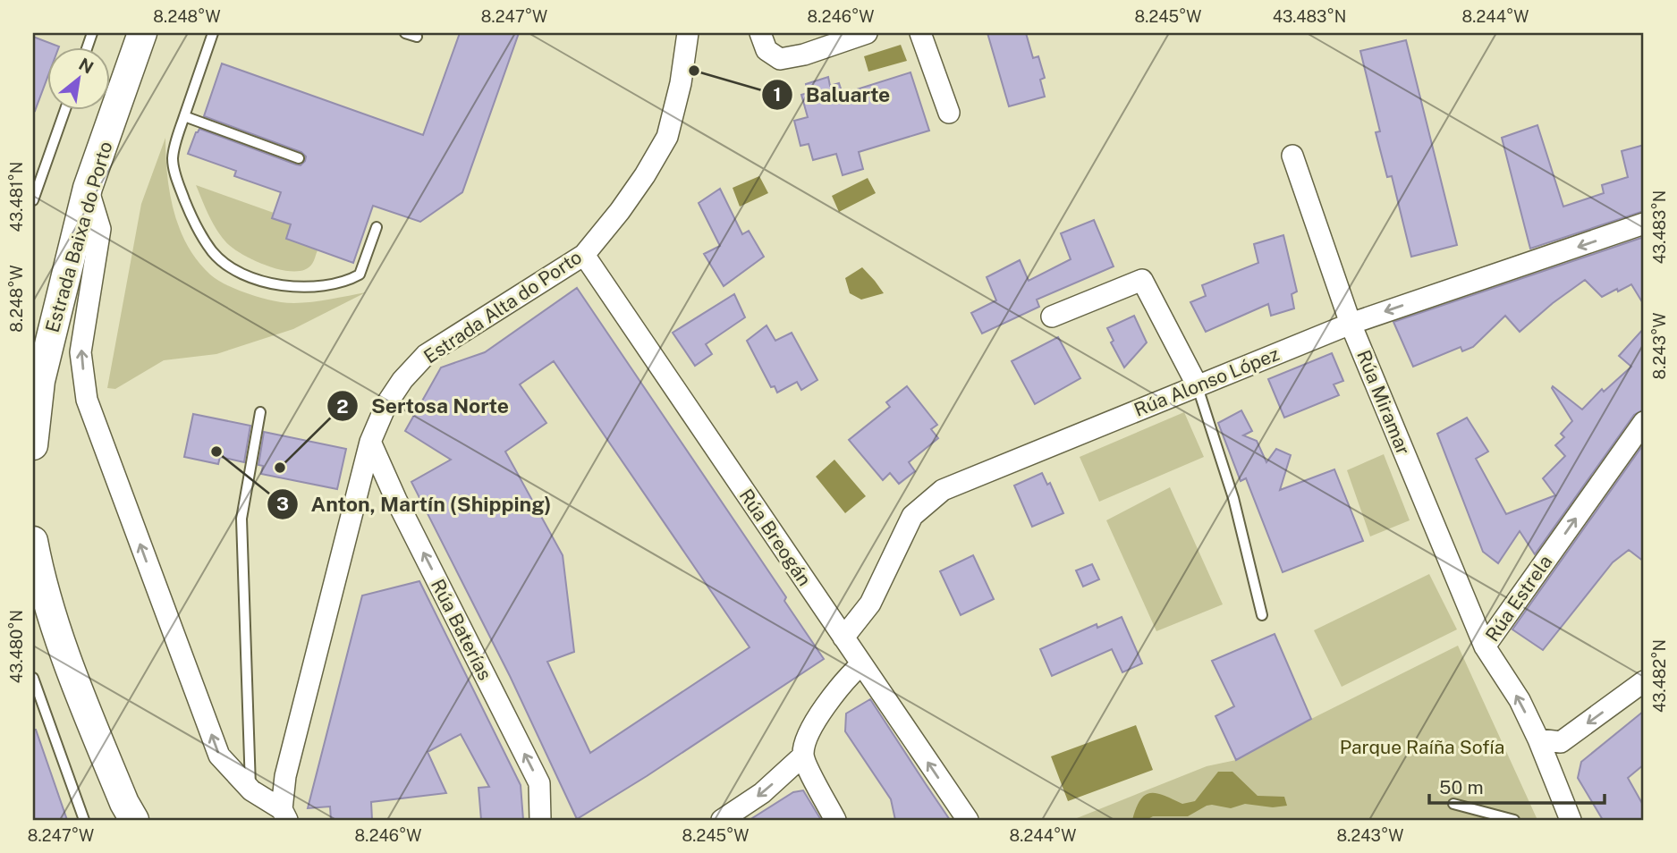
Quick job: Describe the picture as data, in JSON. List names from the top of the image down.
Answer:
{
  "streets": {
    "main road": ["Estrada Baixa do Porto"],
    "street": [
      "Estrada Alta do Porto",
      "Rúa Alonso López",
      "Rúa Miramar",
      "Rúa Breogán",
      "Rúa Estrela",
      "Rúa Baterías"
    ]
  },
  "crossings": [
    ["Estrada Alta do Porto", "Rúa Breogán"],
    ["Estrada Alta do Porto", "Rúa Baterías"],
    ["Rúa Alonso López", "Rúa Miramar"],
    ["Rúa Alonso López", "Rúa Breogán"],
    ["Rúa Miramar", "Rúa Estrela"]
  ],
  "one_way": ["Rúa Estrela", "Rúa Baterías"],
  "parks": ["Parque Raíña Sofía"],
  "places": ["Baluarte", "Anton, Martín (Shipping)", "Sertosa Norte"],
  "scale_bar": "50 m",
  "north": "top right",
  "coordinates": [
    "8.248°W",
    "8.247°W",
    "8.246°W",
    "8.245°W",
    "43.483°N",
    "8.244°W",
    "43.481°N",
    "8.243°W",
    "43.480°N",
    "43.482°N"
  ]
}
